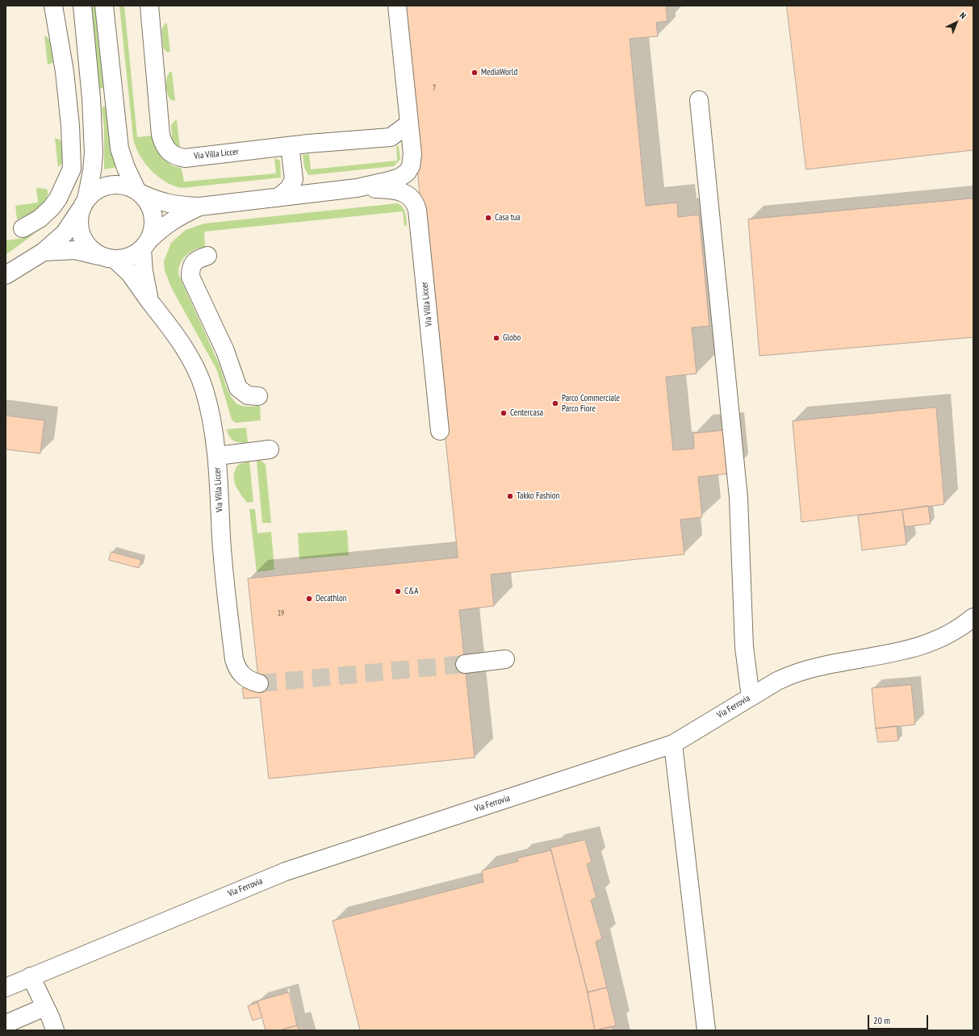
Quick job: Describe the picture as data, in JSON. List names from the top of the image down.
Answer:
{
  "streets": {
    "street": ["Via Villa Liccer", "Via Ferrovia"]
  },
  "places": [
    "MediaWorld",
    "Casa tua",
    "Globo",
    "Parco Commerciale Parco Fiore",
    "Centercasa",
    "Takko Fashion",
    "C&A",
    "Decathlon"
  ],
  "house_numbers": ["7", "19"],
  "scale_bar": "20 m",
  "north": "top right"
}
